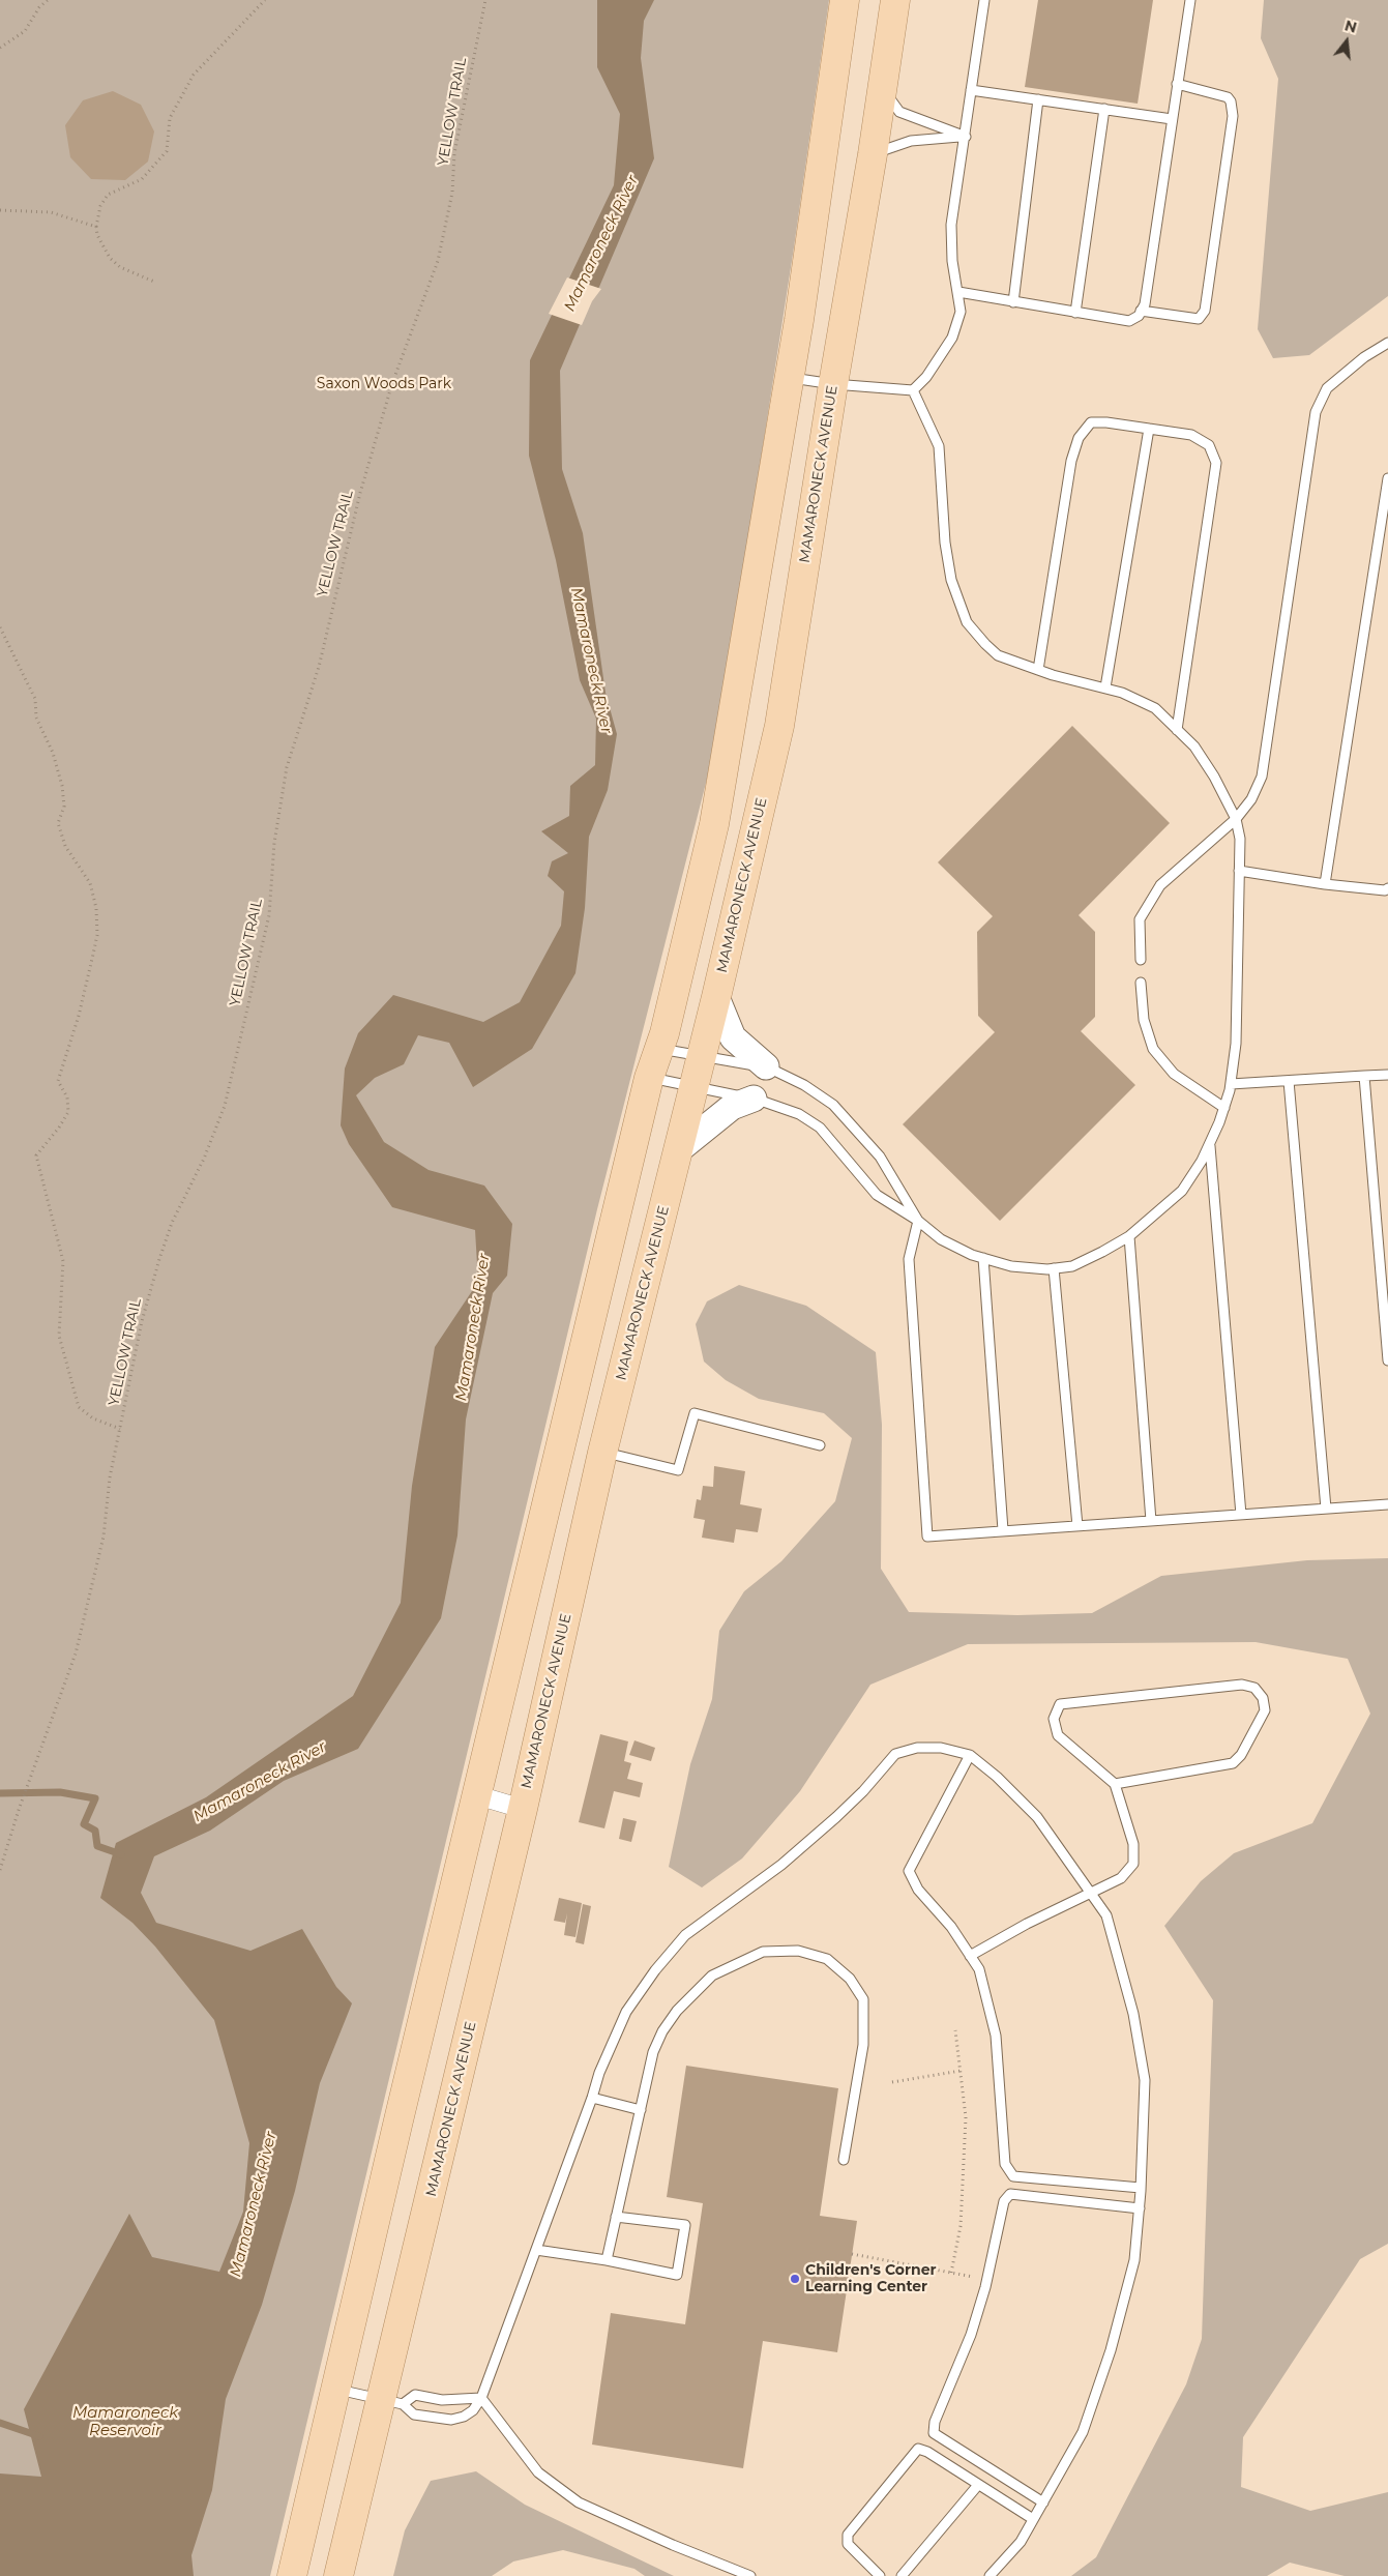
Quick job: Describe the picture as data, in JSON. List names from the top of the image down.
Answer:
{
  "streets": {
    "main road": ["MAMARONECK AVENUE"],
    "path": ["YELLOW TRAIL"]
  },
  "water": ["Mamaroneck River", "Mamaroneck Reservoir"],
  "parks": ["Saxon Woods Park"],
  "places": ["Children's Corner Learning Center"],
  "north": "top"
}
